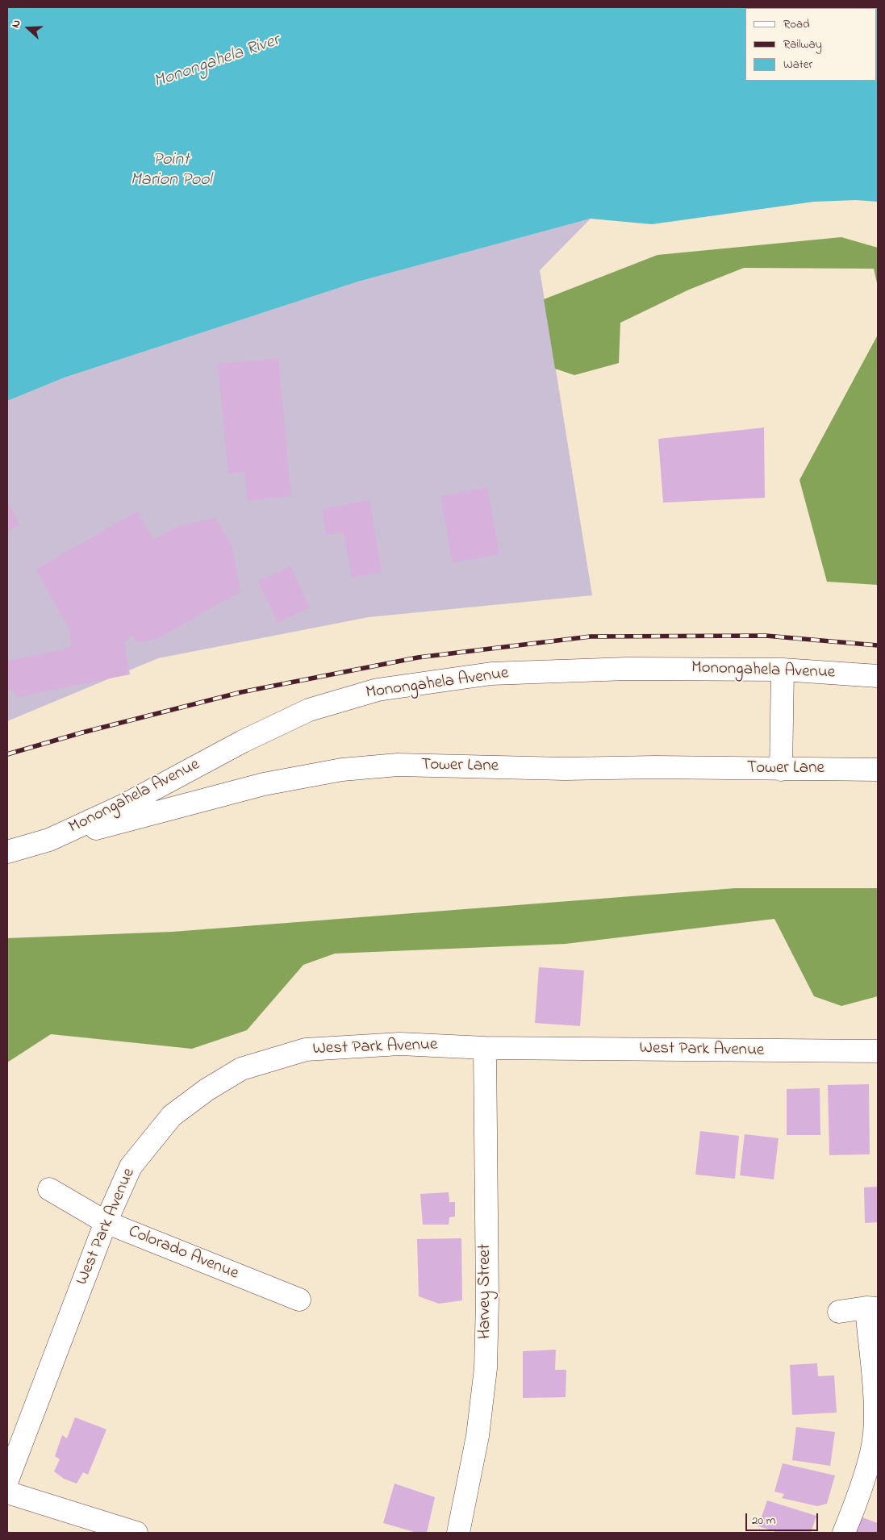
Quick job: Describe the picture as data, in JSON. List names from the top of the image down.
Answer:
{
  "streets": {
    "street": [
      "Monongahela Avenue",
      "Tower Lane",
      "West Park Avenue",
      "Colorado Avenue",
      "Harvey Street"
    ]
  },
  "crossings": [
    ["Monongahela Avenue", "Tower Lane"],
    ["West Park Avenue", "Colorado Avenue"],
    ["West Park Avenue", "Harvey Street"]
  ],
  "water": ["Monongahela River", "Point Marion Pool"],
  "legend": ["Road", "Railway", "Water"],
  "scale_bar": "20 m",
  "north": "left"
}
